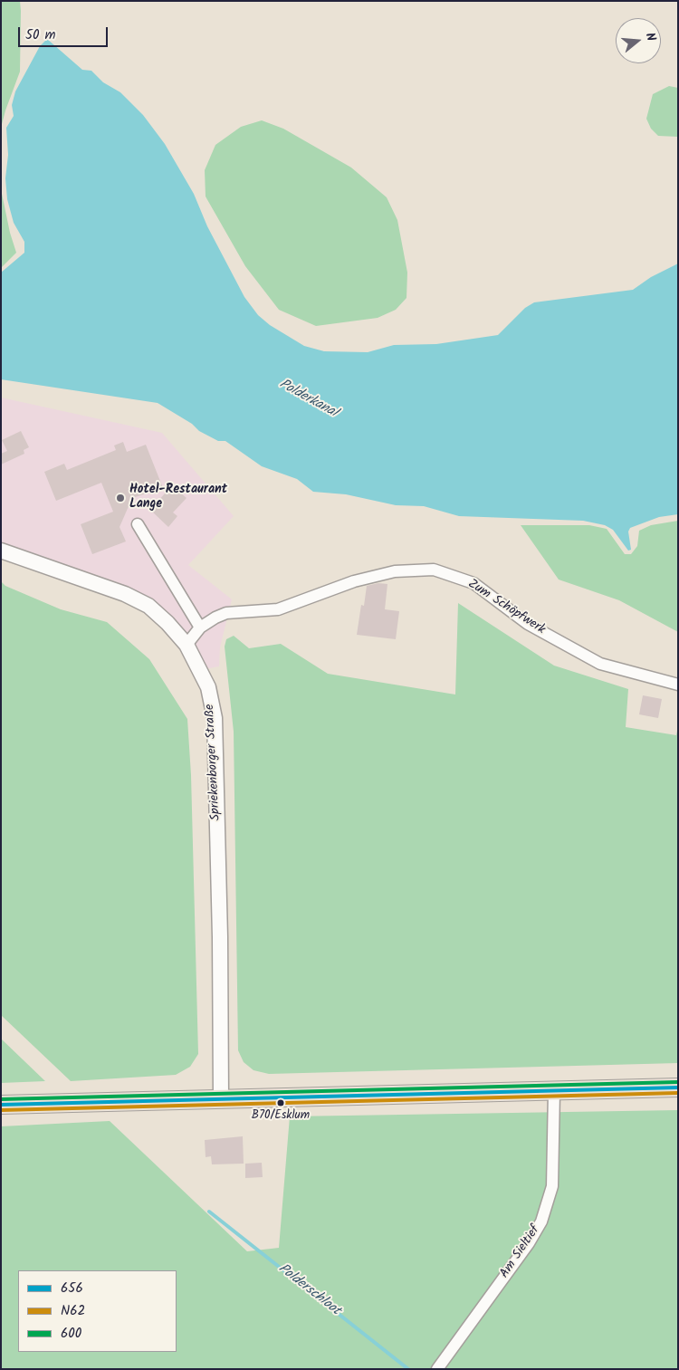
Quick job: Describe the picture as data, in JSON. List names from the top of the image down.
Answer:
{
  "streets": {
    "street": ["Zum Schöpfwerk", "Spriekenborger Straße", "Am Sieltief"]
  },
  "crossings": [
    ["Zum Schöpfwerk", "Spriekenborger Straße"]
  ],
  "water": ["Polderkanal", "Polderschloot"],
  "places": ["Hotel-Restaurant Lange", "B70/Esklum"],
  "lines": ["transit line 600", "transit line 656", "transit line N62"],
  "legend": ["656", "N62", "600"],
  "scale_bar": "50 m",
  "north": "right"
}
